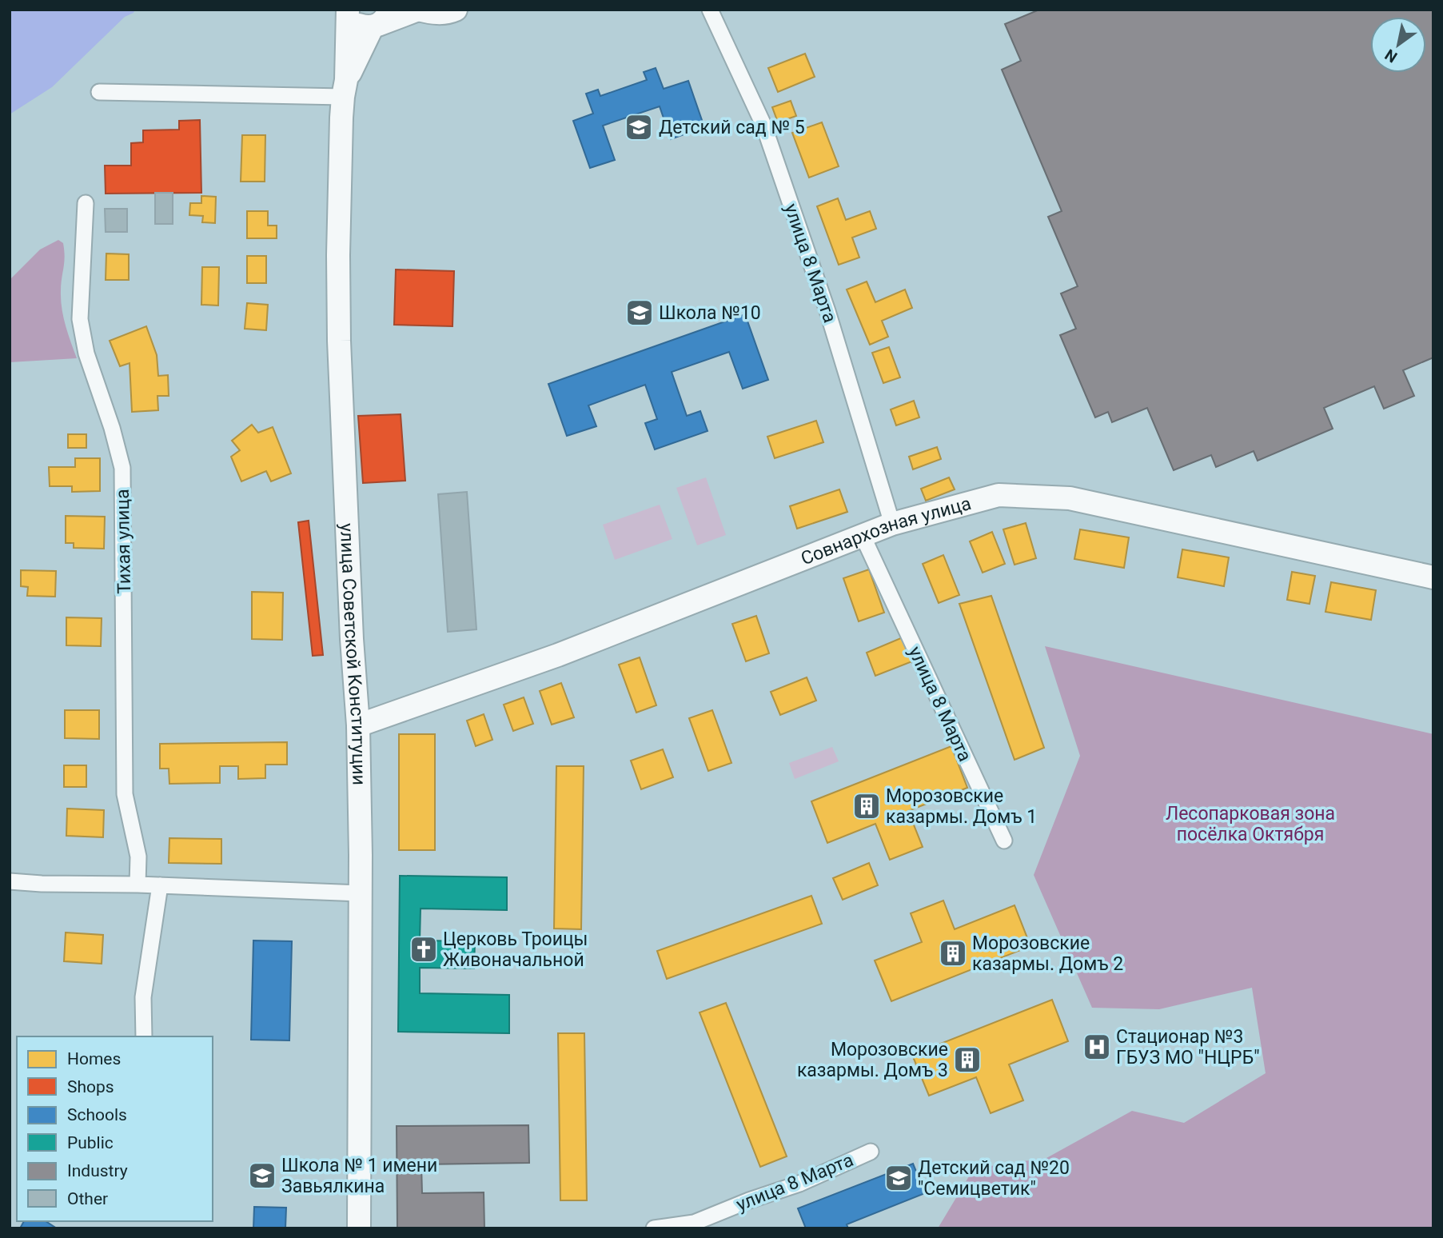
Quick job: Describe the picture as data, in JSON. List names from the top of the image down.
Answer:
{
  "streets": {
    "street": [
      "улица 8 Марта",
      "Совнархозная улица",
      "Тихая улица",
      "улица Советской Конституции"
    ]
  },
  "crossings": [
    ["улица 8 Марта", "Совнархозная улица"],
    ["Совнархозная улица", "улица Советской Конституции"]
  ],
  "parks": ["Лесопарковая зона посёлка Октября"],
  "places": {
    "school or university": [
      "Детский сад № 5",
      "Школа №10",
      "Школа № 1 имени Завьялкина",
      "Детский сад №20 \"Семицветик\""
    ],
    "building": ["Морозовские казармы. Домъ 1", "Морозовские казармы. Домъ 2", "Морозовские казармы. Домъ 3"],
    "church": ["Церковь Троицы Живоначальной"],
    "hospital": ["Стационар №3 ГБУЗ МО \"НЦРБ\""]
  },
  "legend": [
    "Homes",
    "Shops",
    "Schools",
    "Public",
    "Industry",
    "Other"
  ],
  "north": "bottom left"
}
